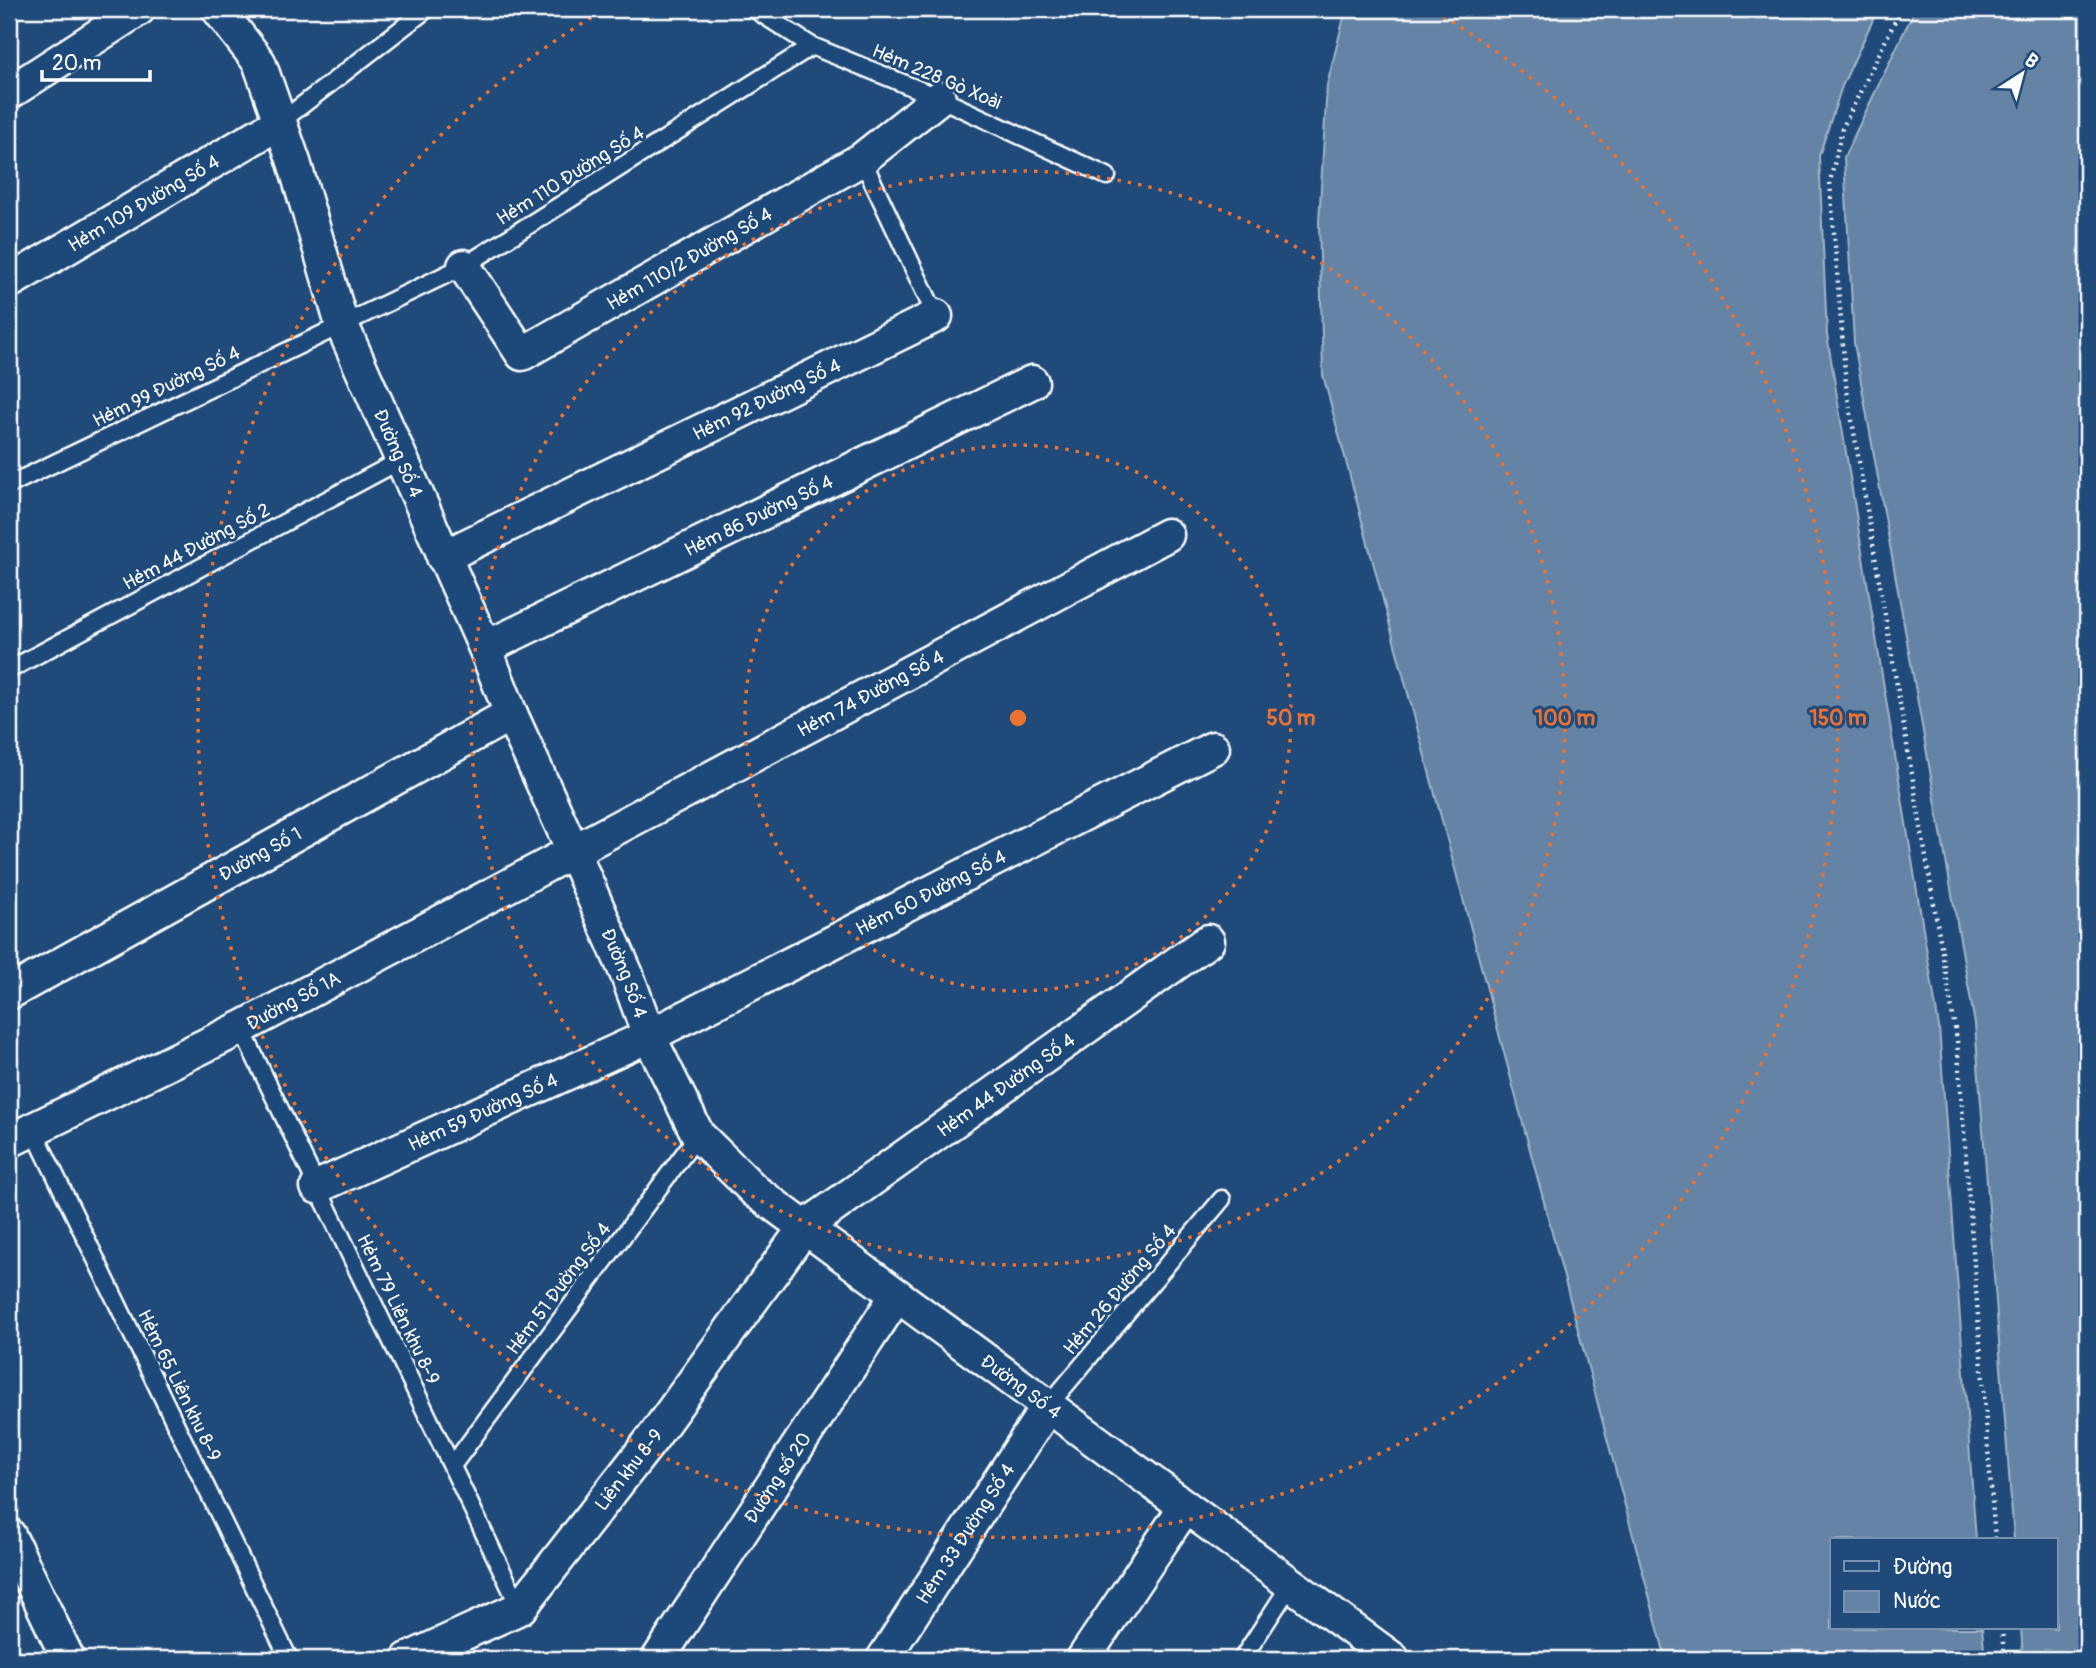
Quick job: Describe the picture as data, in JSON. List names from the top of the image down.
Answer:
{
  "streets": {
    "street": [
      "Hẻm 109 Đường Số 4",
      "Hẻm 110/2 Đường Số 4",
      "Hẻm 92 Đường Số 4",
      "Đường Số 4",
      "Hẻm 86 Đường Số 4",
      "Hẻm 74 Đường Số 4",
      "Đường Số 1",
      "Hẻm 60 Đường Số 4",
      "Đường Số 1A",
      "Hẻm 44 Đường Số 4",
      "Hẻm 59 Đường Số 4",
      "Liên khu 8-9",
      "Đường số 20",
      "Hẻm 33 Đường Số 4"
    ],
    "lane": [
      "Hẻm 228 Gò Xoài",
      "Hẻm 110 Đường Số 4",
      "Hẻm 99 Đường Số 4",
      "Hẻm 44 Đường Số 2",
      "Hẻm 51 Đường Số 4",
      "Hẻm 26 Đường Số 4",
      "Hẻm 79 Liên khu 8-9",
      "Hẻm 65 Liên khu 8-9"
    ]
  },
  "crossings": [
    ["Hẻm 228 Gò Xoài", "Hẻm 110 Đường Số 4"],
    ["Hẻm 228 Gò Xoài", "Hẻm 110/2 Đường Số 4"],
    ["Hẻm 110 Đường Số 4", "Hẻm 110/2 Đường Số 4"],
    ["Hẻm 110 Đường Số 4", "Hẻm 99 Đường Số 4"],
    ["Hẻm 110 Đường Số 4", "Đường Số 4"],
    ["Hẻm 109 Đường Số 4", "Đường Số 4"],
    ["Hẻm 110/2 Đường Số 4", "Hẻm 92 Đường Số 4"],
    ["Hẻm 99 Đường Số 4", "Đường Số 4"],
    ["Hẻm 92 Đường Số 4", "Đường Số 4"],
    ["Đường Số 4", "Hẻm 86 Đường Số 4"],
    ["Đường Số 4", "Hẻm 44 Đường Số 2"],
    ["Đường Số 4", "Hẻm 74 Đường Số 4"],
    ["Đường Số 4", "Đường Số 1"],
    ["Đường Số 4", "Hẻm 60 Đường Số 4"],
    ["Đường Số 4", "Đường Số 1A"],
    ["Đường Số 4", "Hẻm 44 Đường Số 4"],
    ["Đường Số 4", "Hẻm 59 Đường Số 4"],
    ["Đường Số 4", "Hẻm 51 Đường Số 4"],
    ["Đường Số 4", "Hẻm 26 Đường Số 4"],
    ["Đường Số 4", "Liên khu 8-9"],
    ["Đường Số 4", "Đường số 20"],
    ["Đường Số 4", "Hẻm 33 Đường Số 4"],
    ["Hẻm 74 Đường Số 4", "Đường Số 1A"],
    ["Hẻm 60 Đường Số 4", "Hẻm 59 Đường Số 4"],
    ["Đường Số 1A", "Hẻm 79 Liên khu 8-9"],
    ["Đường Số 1A", "Hẻm 65 Liên khu 8-9"],
    ["Hẻm 44 Đường Số 4", "Liên khu 8-9"],
    ["Hẻm 59 Đường Số 4", "Hẻm 79 Liên khu 8-9"],
    ["Hẻm 51 Đường Số 4", "Hẻm 79 Liên khu 8-9"],
    ["Hẻm 26 Đường Số 4", "Hẻm 33 Đường Số 4"],
    ["Hẻm 79 Liên khu 8-9", "Liên khu 8-9"]
  ],
  "legend": ["Đường", "Nước"],
  "scale_bar": "20 m",
  "north": "top right",
  "rings": ["50 m", "100 m", "150 m"]
}
